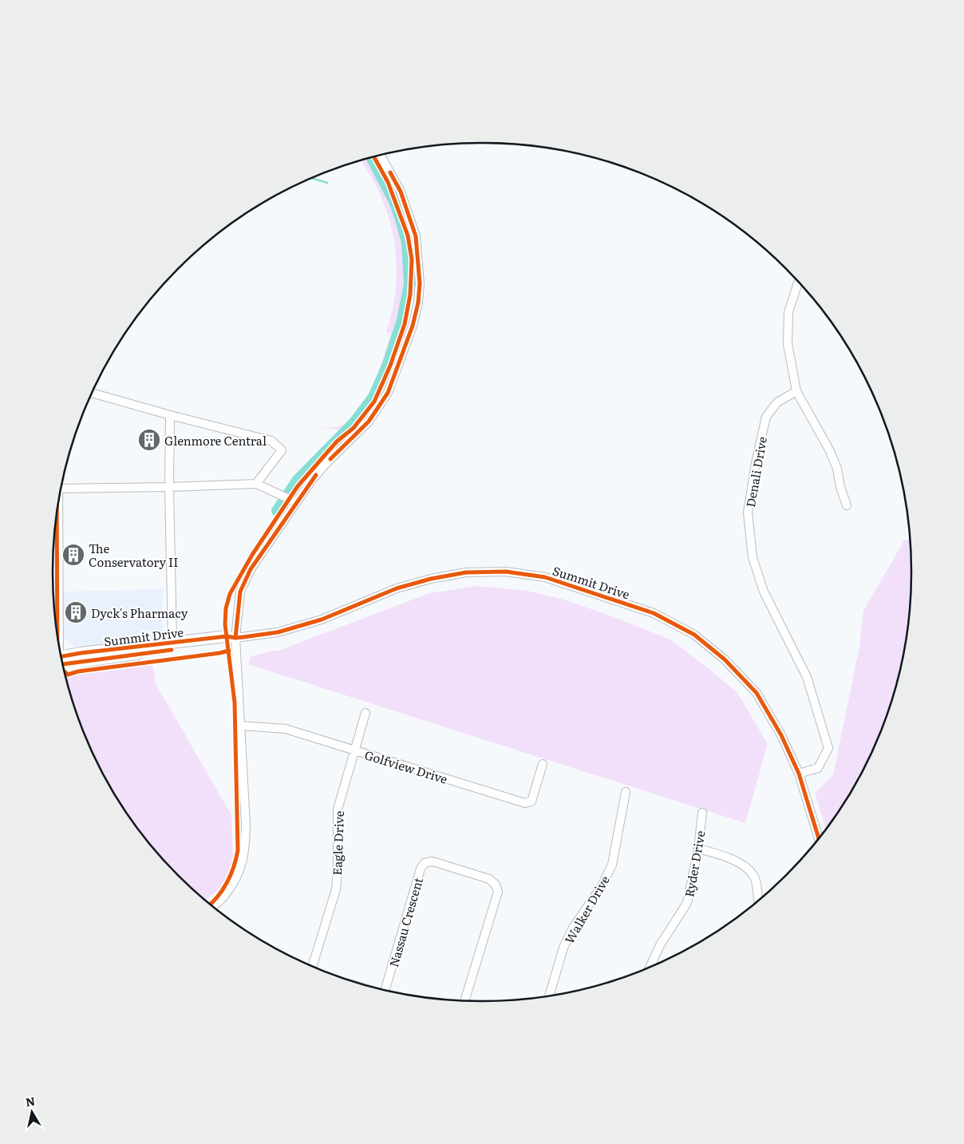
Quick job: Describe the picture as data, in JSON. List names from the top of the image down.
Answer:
{
  "streets": {
    "main road": ["Summit Drive"],
    "street": [
      "Denali Drive",
      "Golfview Drive",
      "Eagle Drive",
      "Ryder Drive",
      "Walker Drive",
      "Nassau Crescent"
    ]
  },
  "crossings": [
    ["Denali Drive", "Summit Drive"],
    ["Golfview Drive", "Eagle Drive"]
  ],
  "places": {
    "building": ["Glenmore Central", "The Conservatory II", "Dyck's Pharmacy"]
  },
  "north": "top"
}
